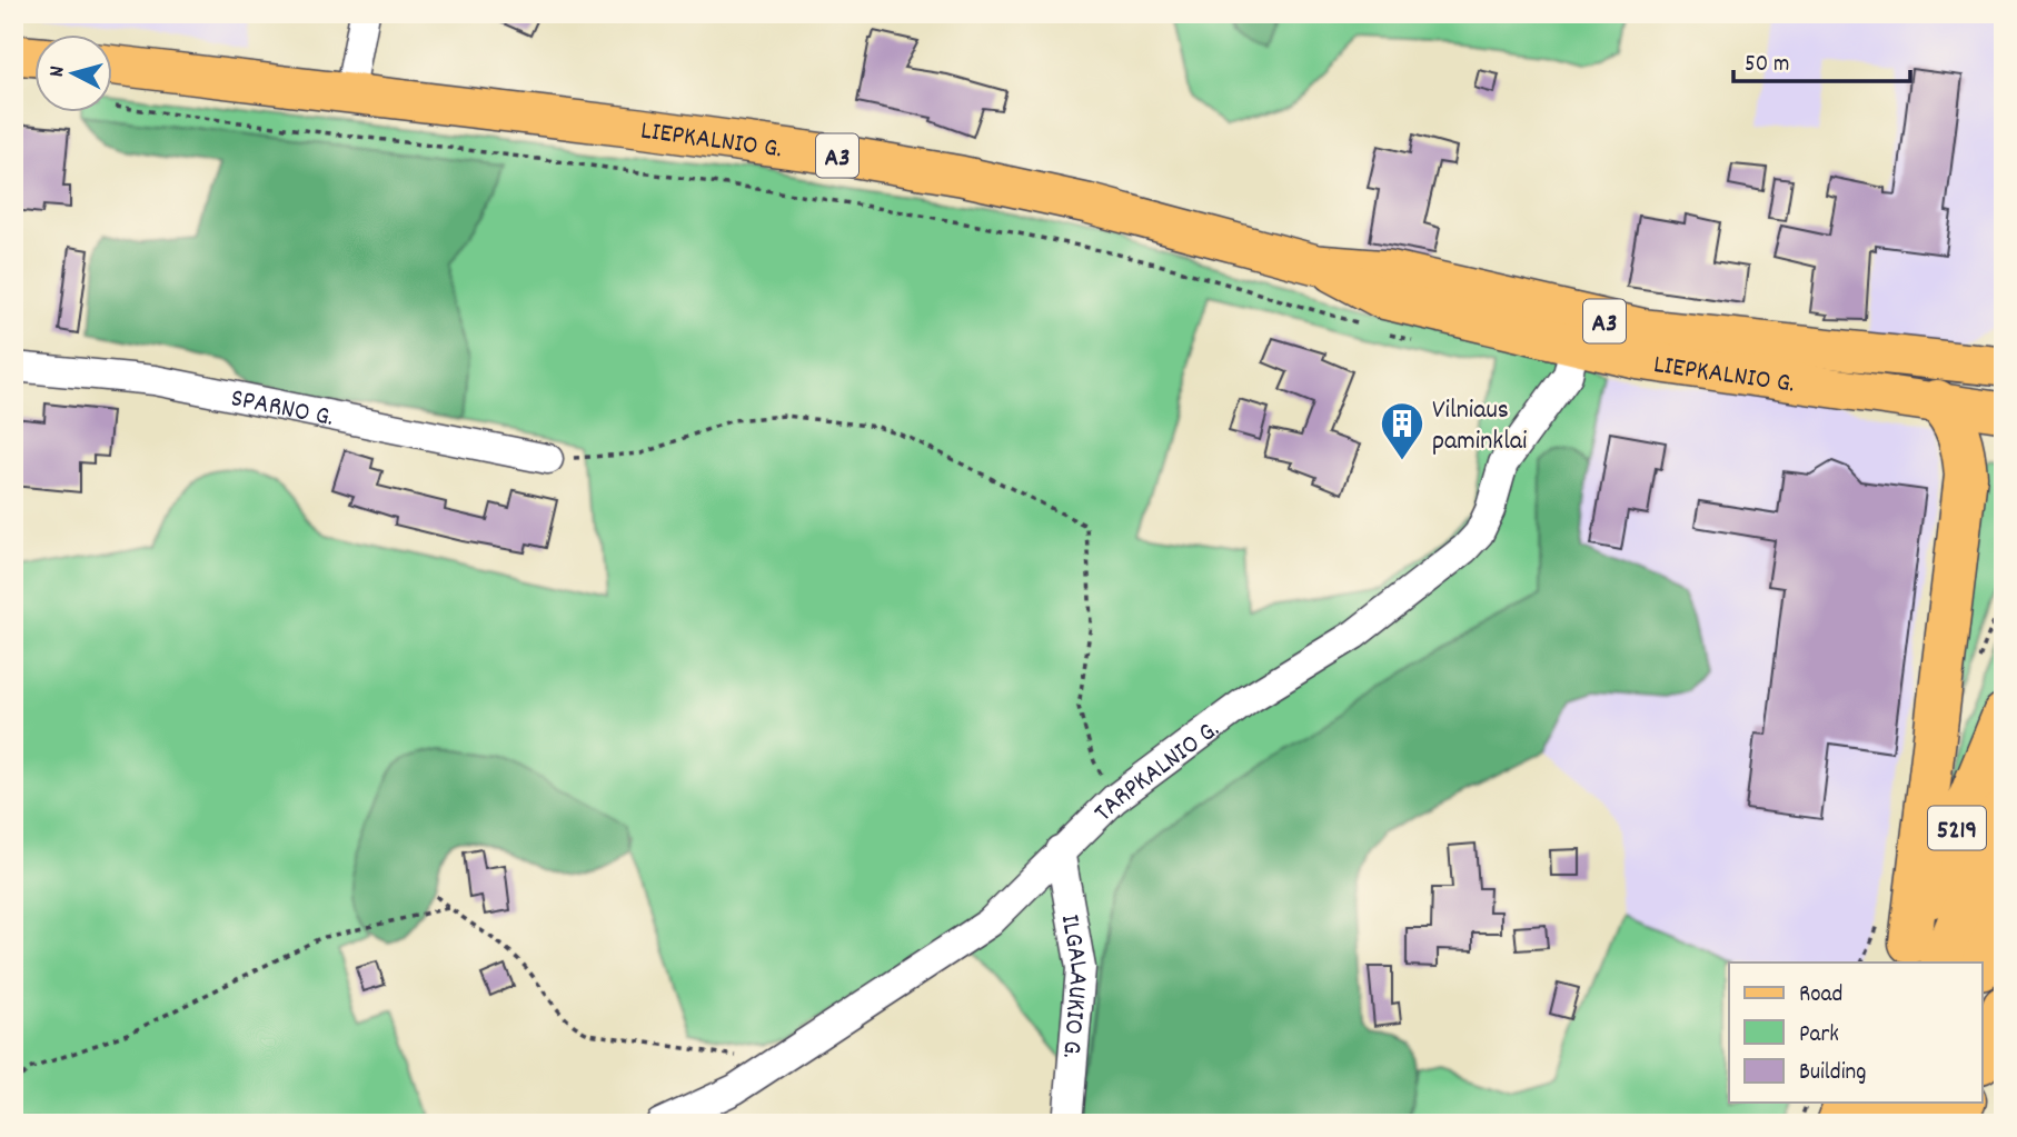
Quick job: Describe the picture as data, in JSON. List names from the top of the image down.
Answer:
{
  "streets": {
    "highway": ["5219"],
    "main road": ["LIEPKALNIO G.", "A3"],
    "street": ["SPARNO G.", "TARPKALNIO G.", "ILGALAUKIO G."]
  },
  "crossings": [
    ["LIEPKALNIO G.", "TARPKALNIO G."],
    ["TARPKALNIO G.", "ILGALAUKIO G."]
  ],
  "places": {
    "building": ["Vilniaus paminklai"]
  },
  "legend": ["Road", "Park", "Building"],
  "scale_bar": "50 m",
  "north": "left"
}
